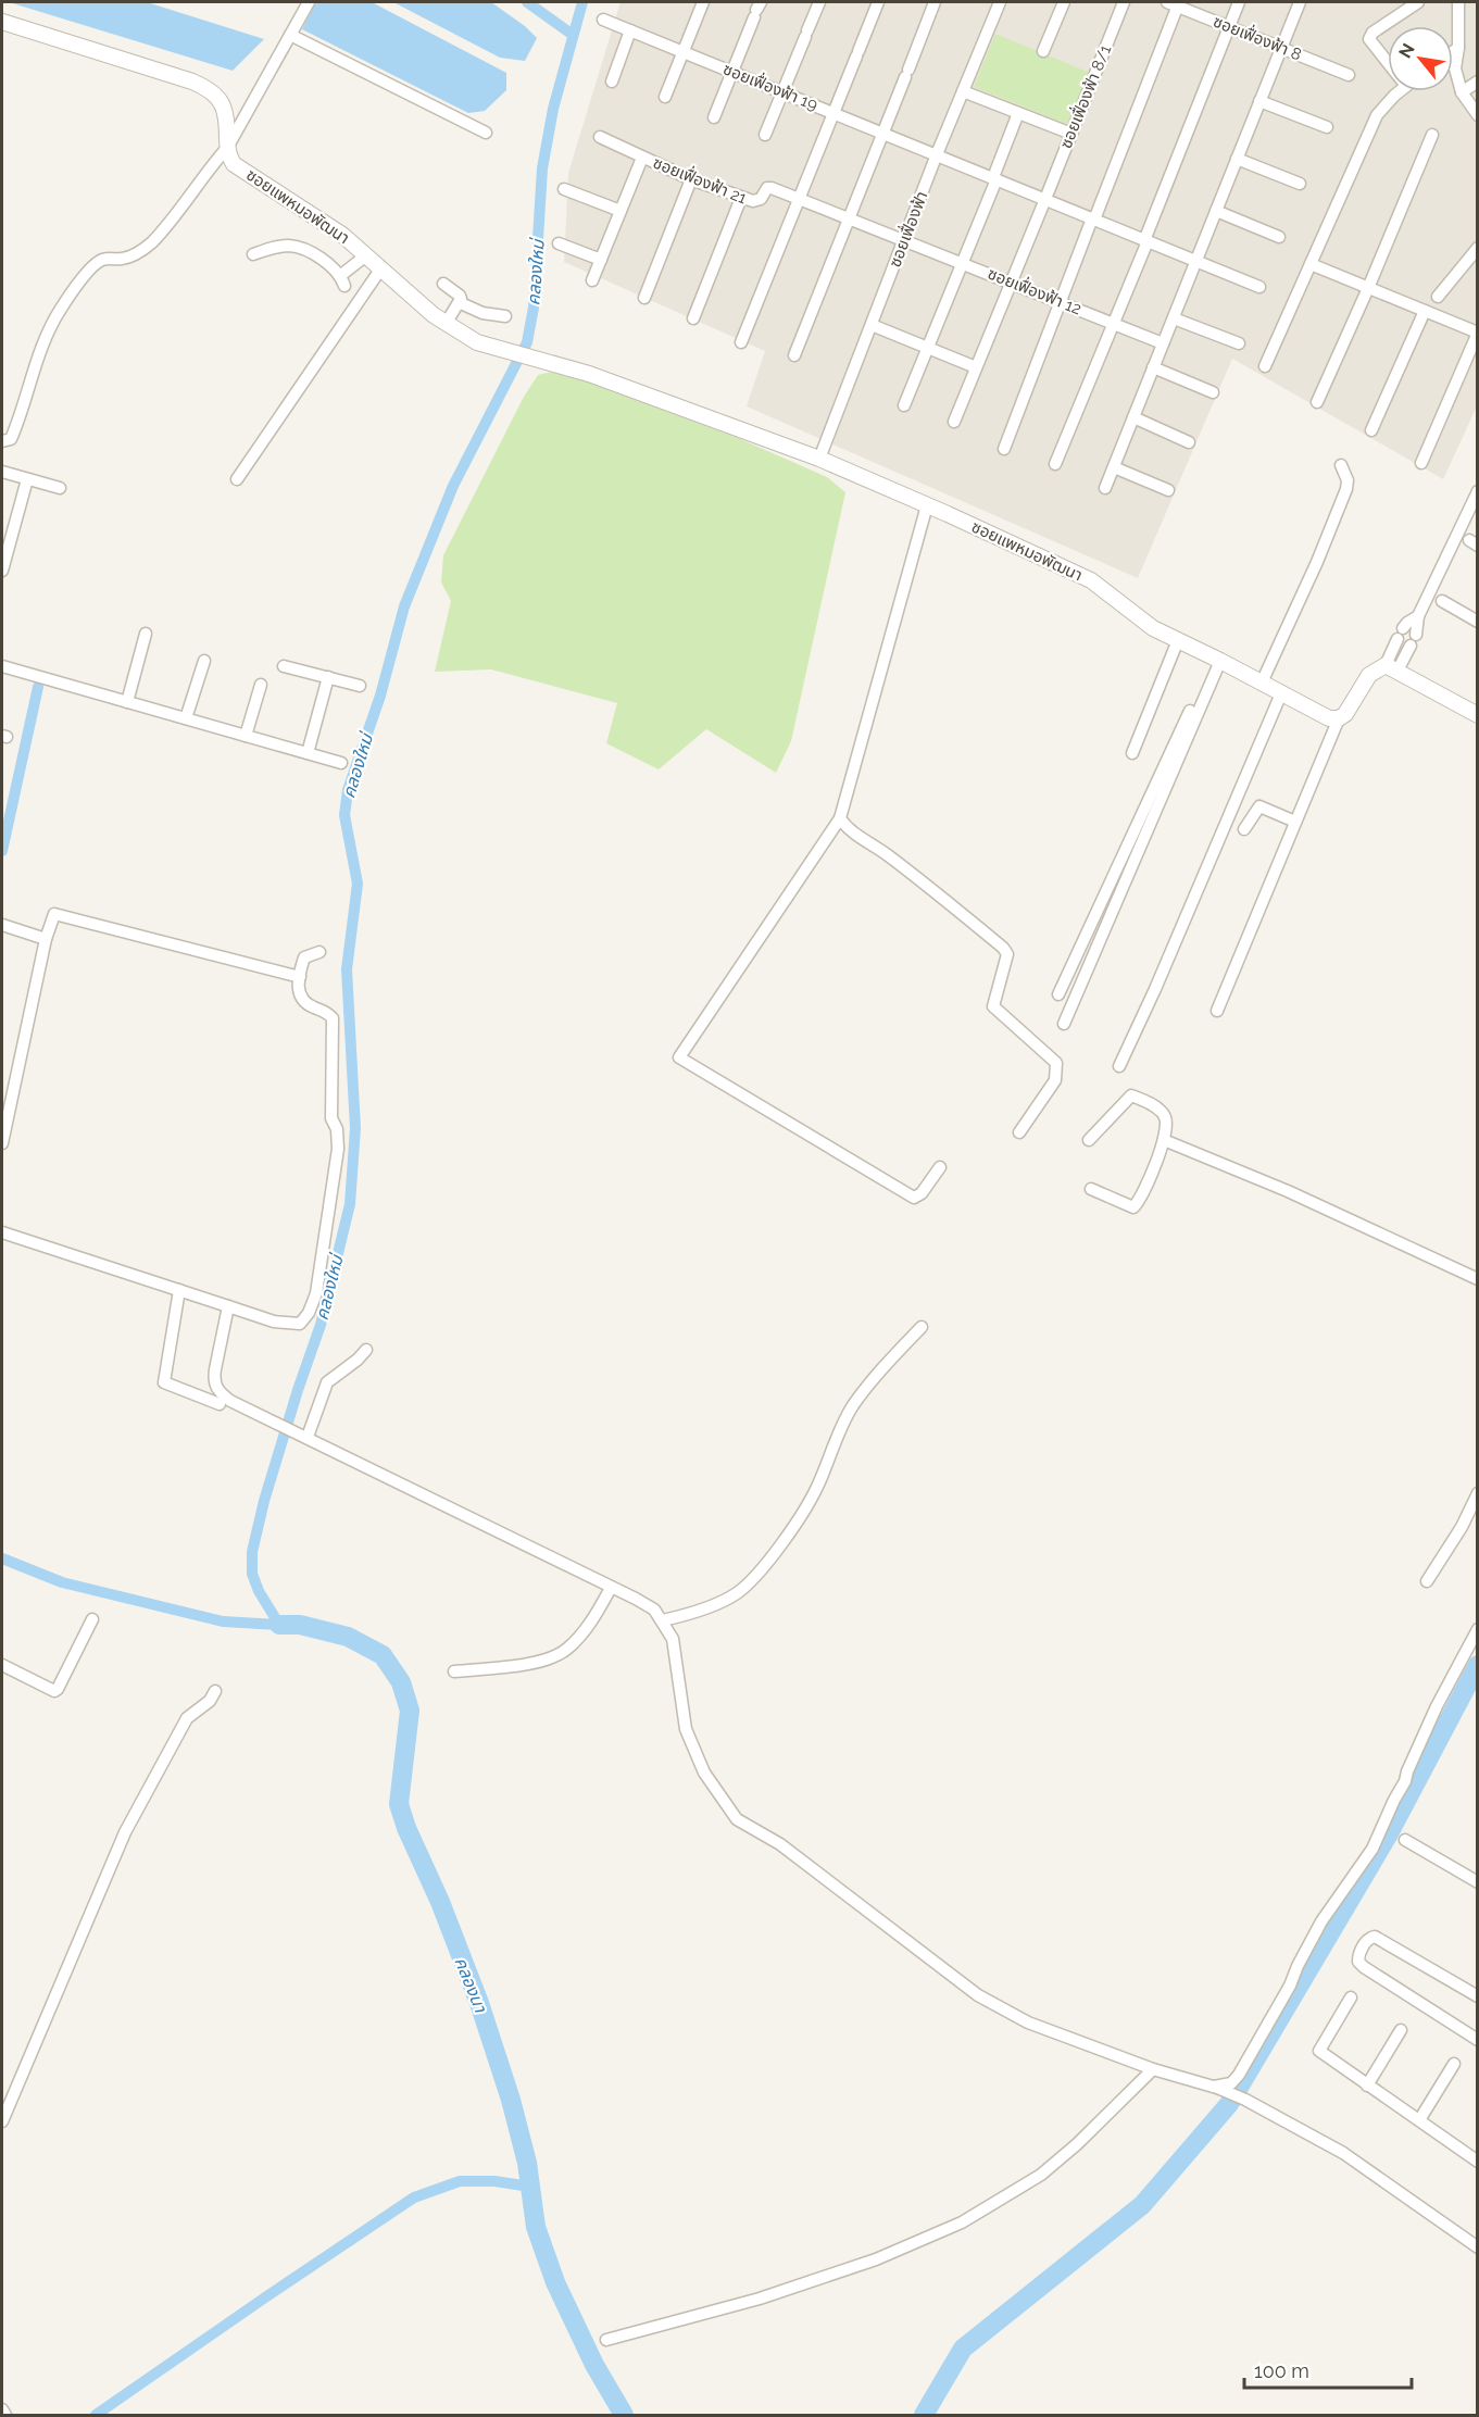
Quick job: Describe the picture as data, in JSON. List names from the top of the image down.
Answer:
{
  "streets": {
    "street": [
      "ซอยเฟื่องฟ้า 8",
      "ซอยเฟื่องฟ้า 19",
      "ซอยเฟื่องฟ้า 8/1",
      "ซอยเฟื่องฟ้า 21",
      "ซอยแพหมอพัฒนา",
      "ซอยเฟื่องฟ้า",
      "ซอยเฟื่องฟ้า 12"
    ]
  },
  "crossings": [
    ["ซอยเฟื่องฟ้า 19", "ซอยเฟื่องฟ้า 8/1"],
    ["ซอยเฟื่องฟ้า 19", "ซอยเฟื่องฟ้า"],
    ["ซอยเฟื่องฟ้า 8/1", "ซอยเฟื่องฟ้า 12"],
    ["ซอยเฟื่องฟ้า 21", "ซอยเฟื่องฟ้า"],
    ["ซอยเฟื่องฟ้า 21", "ซอยเฟื่องฟ้า 12"],
    ["ซอยแพหมอพัฒนา", "ซอยเฟื่องฟ้า"],
    ["ซอยเฟื่องฟ้า", "ซอยเฟื่องฟ้า 12"]
  ],
  "water": ["คลองใหม่", "คลองนา"],
  "scale_bar": "100 m",
  "north": "top left"
}
